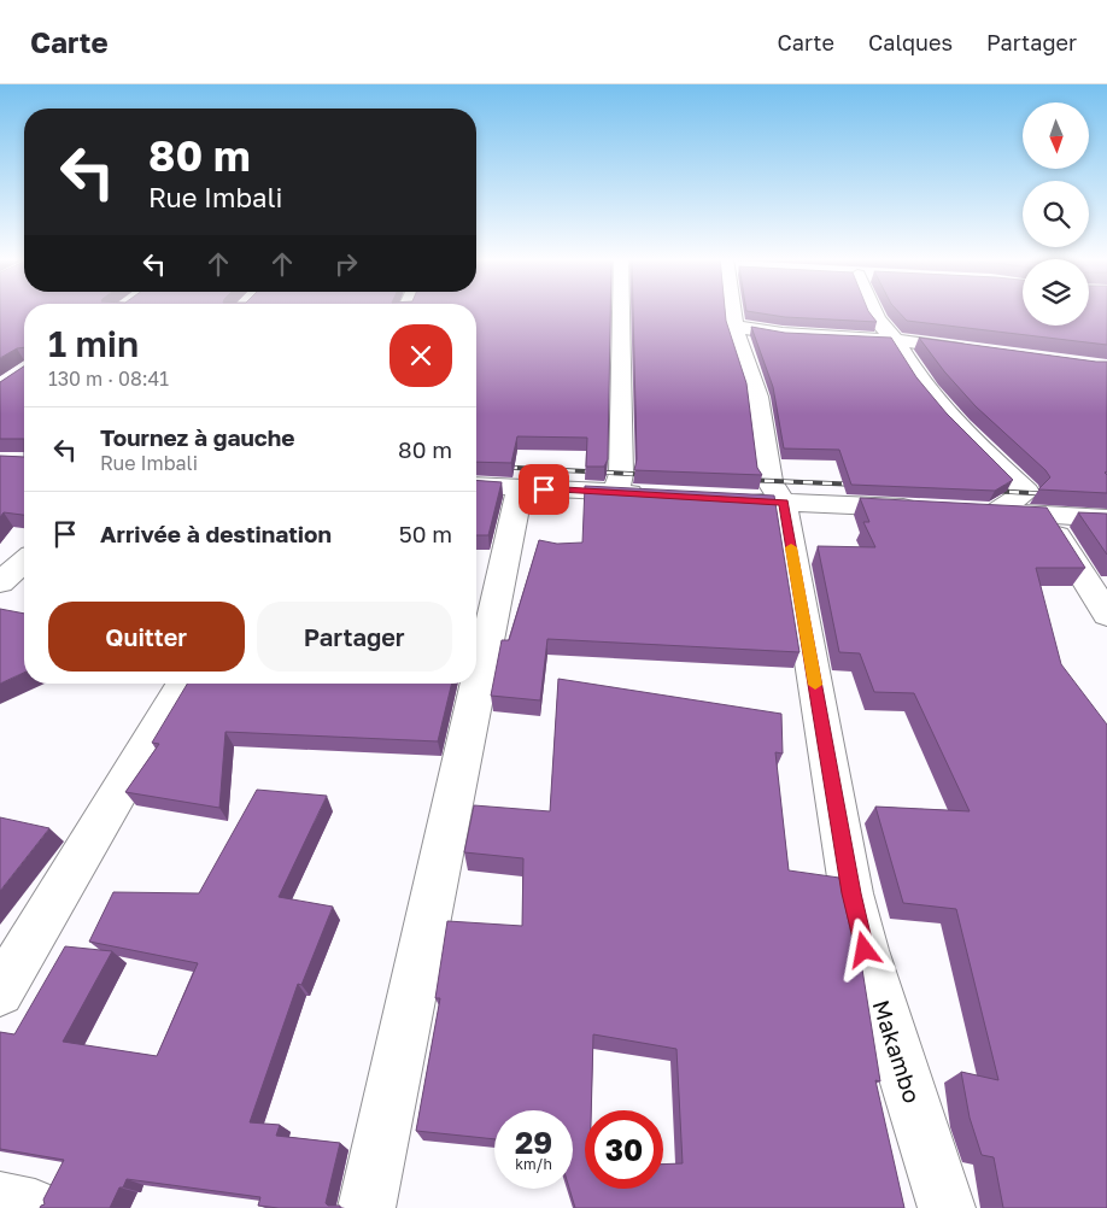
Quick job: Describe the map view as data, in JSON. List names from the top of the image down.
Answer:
{
  "streets": {
    "street": ["Makambo"]
  },
  "north": "bottom",
  "page": {
    "header": "Carte",
    "nav": ["Carte", "Calques", "Partager"],
    "turn": ["80 m", "Rue Imbali"],
    "heading": ["1 min", "130 m · 08:41"],
    "list": [
      {
        "name": "Tournez à gauche",
        "note": "Rue Imbali",
        "value": "80 m"
      },
      {
        "name": "Arrivée à destination",
        "value": "50 m"
      }
    ],
    "buttons": ["Quitter", "Partager"],
    "speed": "29 km/h",
    "limit": "30"
  }
}
